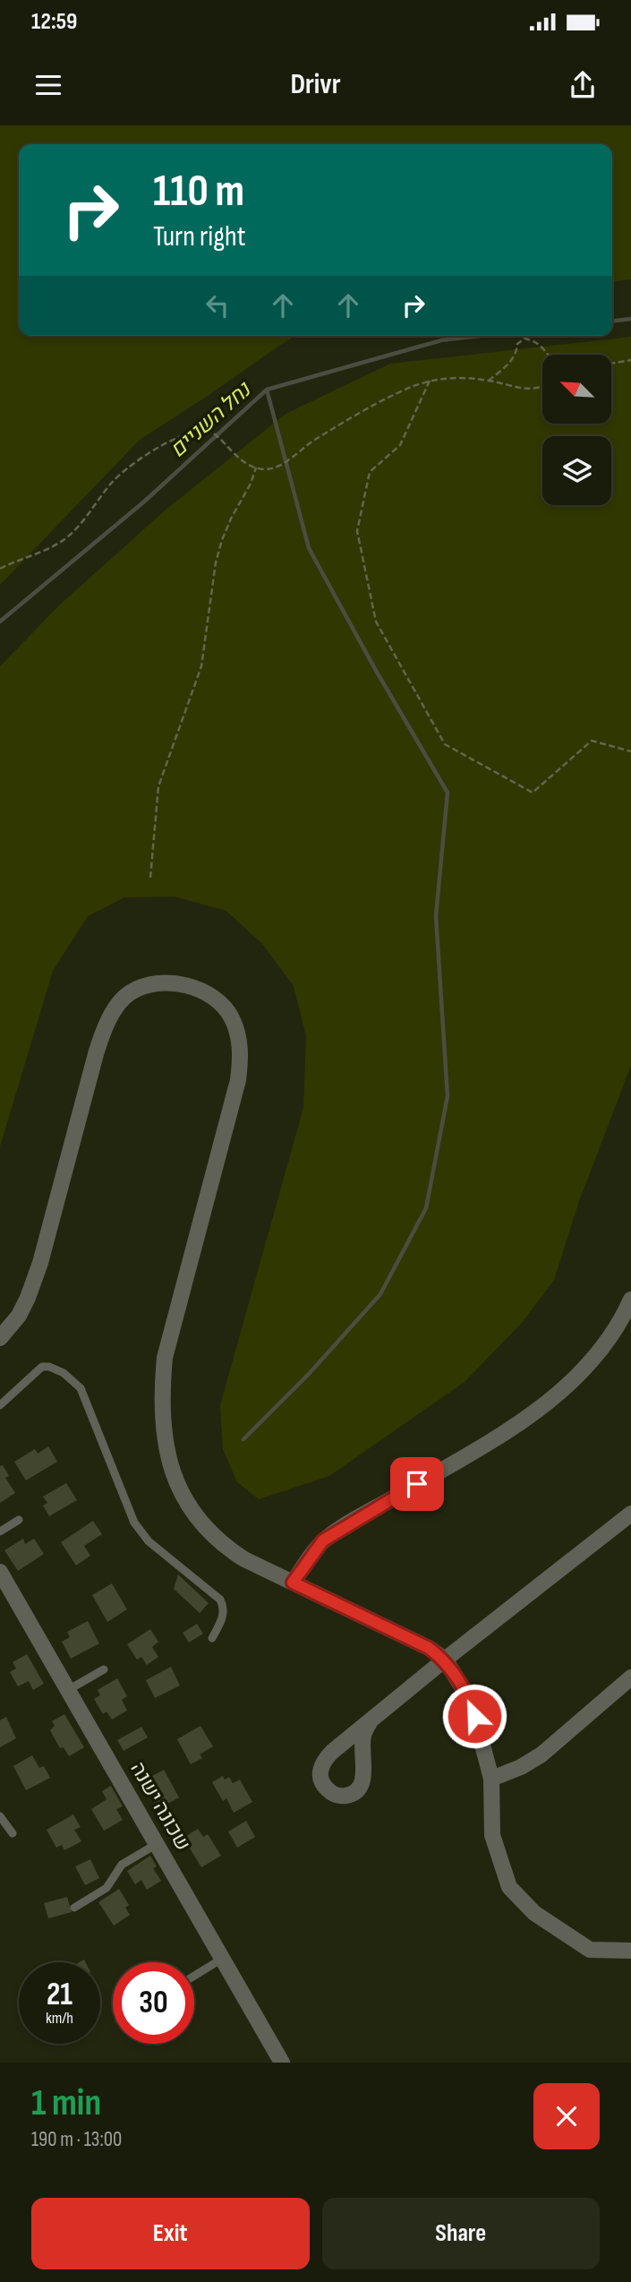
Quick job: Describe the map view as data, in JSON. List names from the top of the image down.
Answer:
{
  "streets": {
    "street": ["שכונה ישנה"]
  },
  "water": ["נחל השניים"],
  "north": "top left",
  "page": {
    "status": "12:59",
    "header": "Drivr",
    "turn": ["110 m", "Turn right"],
    "speed": "21 km/h",
    "limit": "30",
    "heading": ["1 min", "190 m · 13:00"],
    "buttons": ["Exit", "Share"]
  }
}
